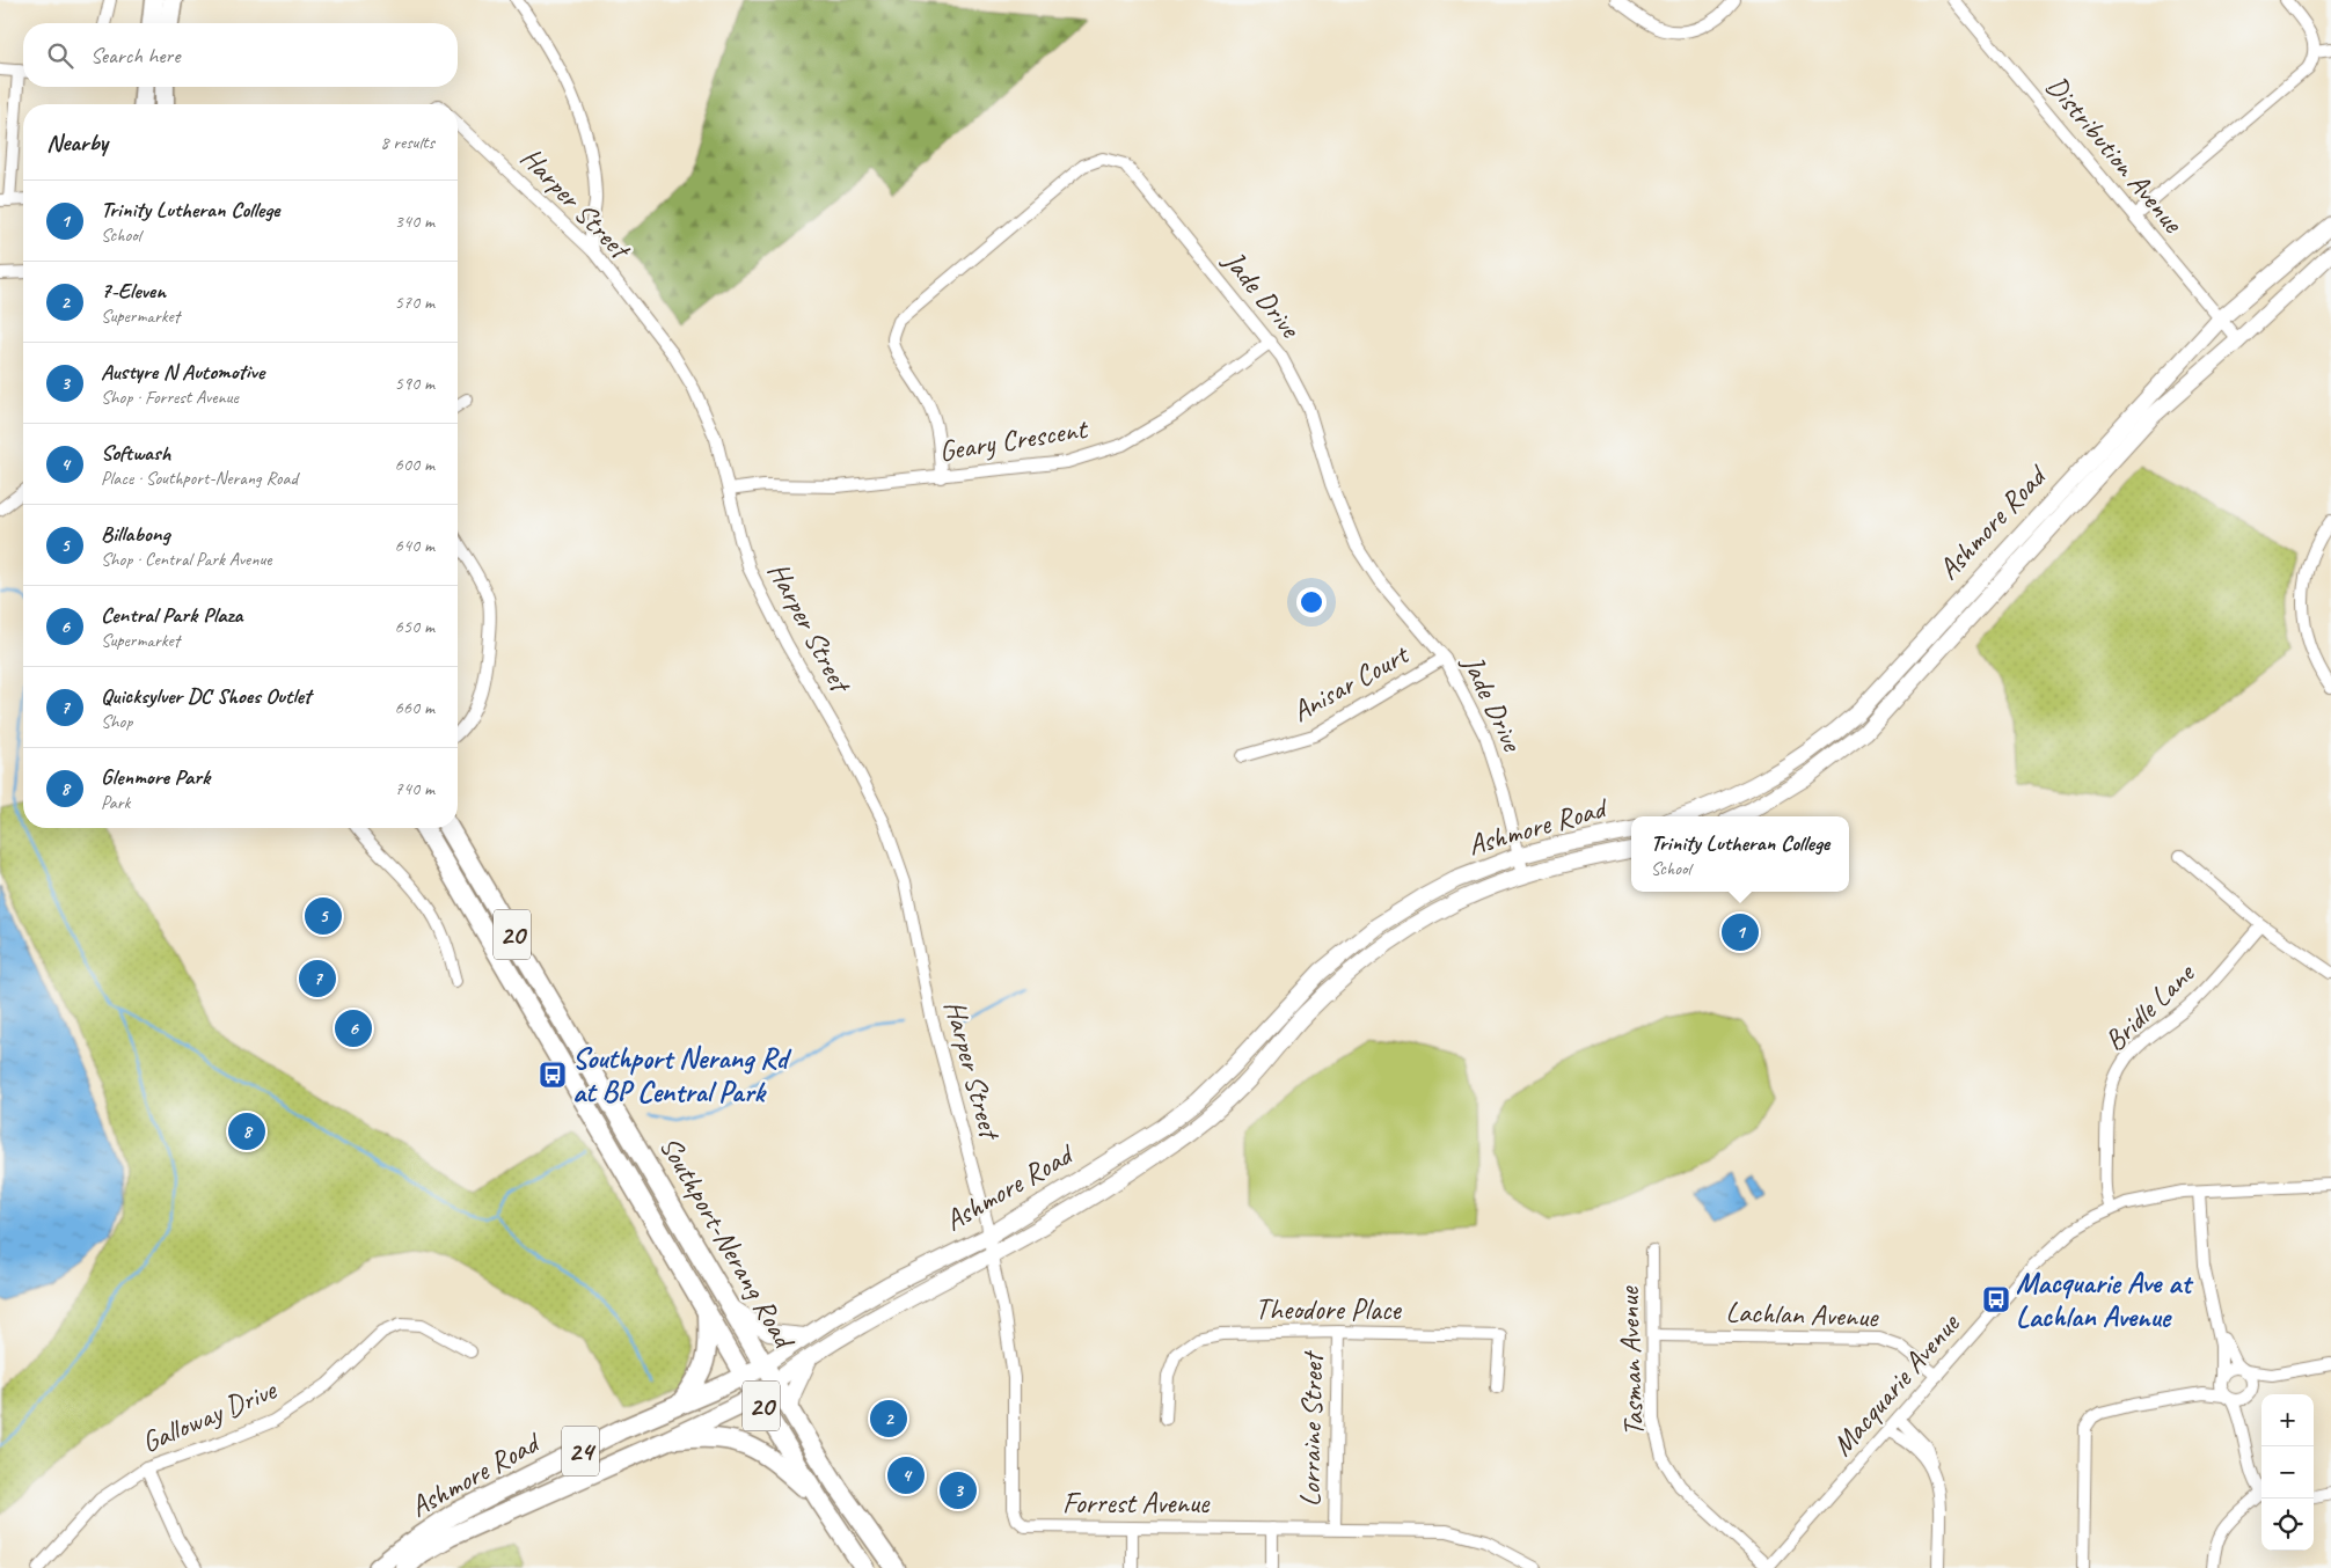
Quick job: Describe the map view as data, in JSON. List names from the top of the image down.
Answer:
{
  "streets": {
    "main road": [
      "Ashmore Road",
      "20",
      "Southport-Nerang Road",
      "24"
    ],
    "street": [
      "Distribution Avenue",
      "Harper Street",
      "Jade Drive",
      "Geary Crescent",
      "Anisar Court",
      "Bridle Lane",
      "Theodore Place",
      "Lachlan Avenue",
      "Tasman Avenue",
      "Macquarie Avenue",
      "Galloway Drive",
      "Lorraine Street",
      "Forrest Avenue"
    ]
  },
  "crossings": [
    ["Distribution Avenue", "Ashmore Road"],
    ["Harper Street", "Geary Crescent"],
    ["Harper Street", "Ashmore Road"],
    ["Harper Street", "Forrest Avenue"],
    ["Jade Drive", "Geary Crescent"],
    ["Jade Drive", "Ashmore Road"],
    ["Jade Drive", "Anisar Court"],
    ["Ashmore Road", "Southport-Nerang Road"],
    ["Ashmore Road", "Forrest Avenue"],
    ["Bridle Lane", "Macquarie Avenue"],
    ["Theodore Place", "Lorraine Street"],
    ["Lachlan Avenue", "Tasman Avenue"],
    ["Lachlan Avenue", "Macquarie Avenue"],
    ["Tasman Avenue", "Macquarie Avenue"],
    ["Lorraine Street", "Forrest Avenue"]
  ],
  "places": {
    "bus stop": ["Southport Nerang Rd at BP Central Park", "Macquarie Ave at Lachlan Avenue"]
  },
  "page": {
    "search": "Search here",
    "heading": ["Nearby", "8 results"],
    "list": [
      {
        "mark": "1",
        "name": "Trinity Lutheran College",
        "note": "School",
        "value": "340 m"
      },
      {
        "mark": "2",
        "name": "7-Eleven",
        "note": "Supermarket",
        "value": "570 m"
      },
      {
        "mark": "3",
        "name": "Austyre N Automotive",
        "note": "Shop · Forrest Avenue",
        "value": "590 m"
      },
      {
        "mark": "4",
        "name": "Softwash",
        "note": "Place · Southport-Nerang Road",
        "value": "600 m"
      },
      {
        "mark": "5",
        "name": "Billabong",
        "note": "Shop · Central Park Avenue",
        "value": "640 m"
      },
      {
        "mark": "6",
        "name": "Central Park Plaza",
        "note": "Supermarket",
        "value": "650 m"
      },
      {
        "mark": "7",
        "name": "Quicksylver DC Shoes Outlet",
        "note": "Shop",
        "value": "660 m"
      },
      {
        "mark": "8",
        "name": "Glenmore Park",
        "note": "Park",
        "value": "740 m"
      }
    ],
    "popup": ["Trinity Lutheran College", "School"],
    "pins": [
      "5",
      "1",
      "7",
      "6",
      "8",
      "2",
      "4",
      "3"
    ],
    "map_buttons": ["+", "−"]
  }
}
